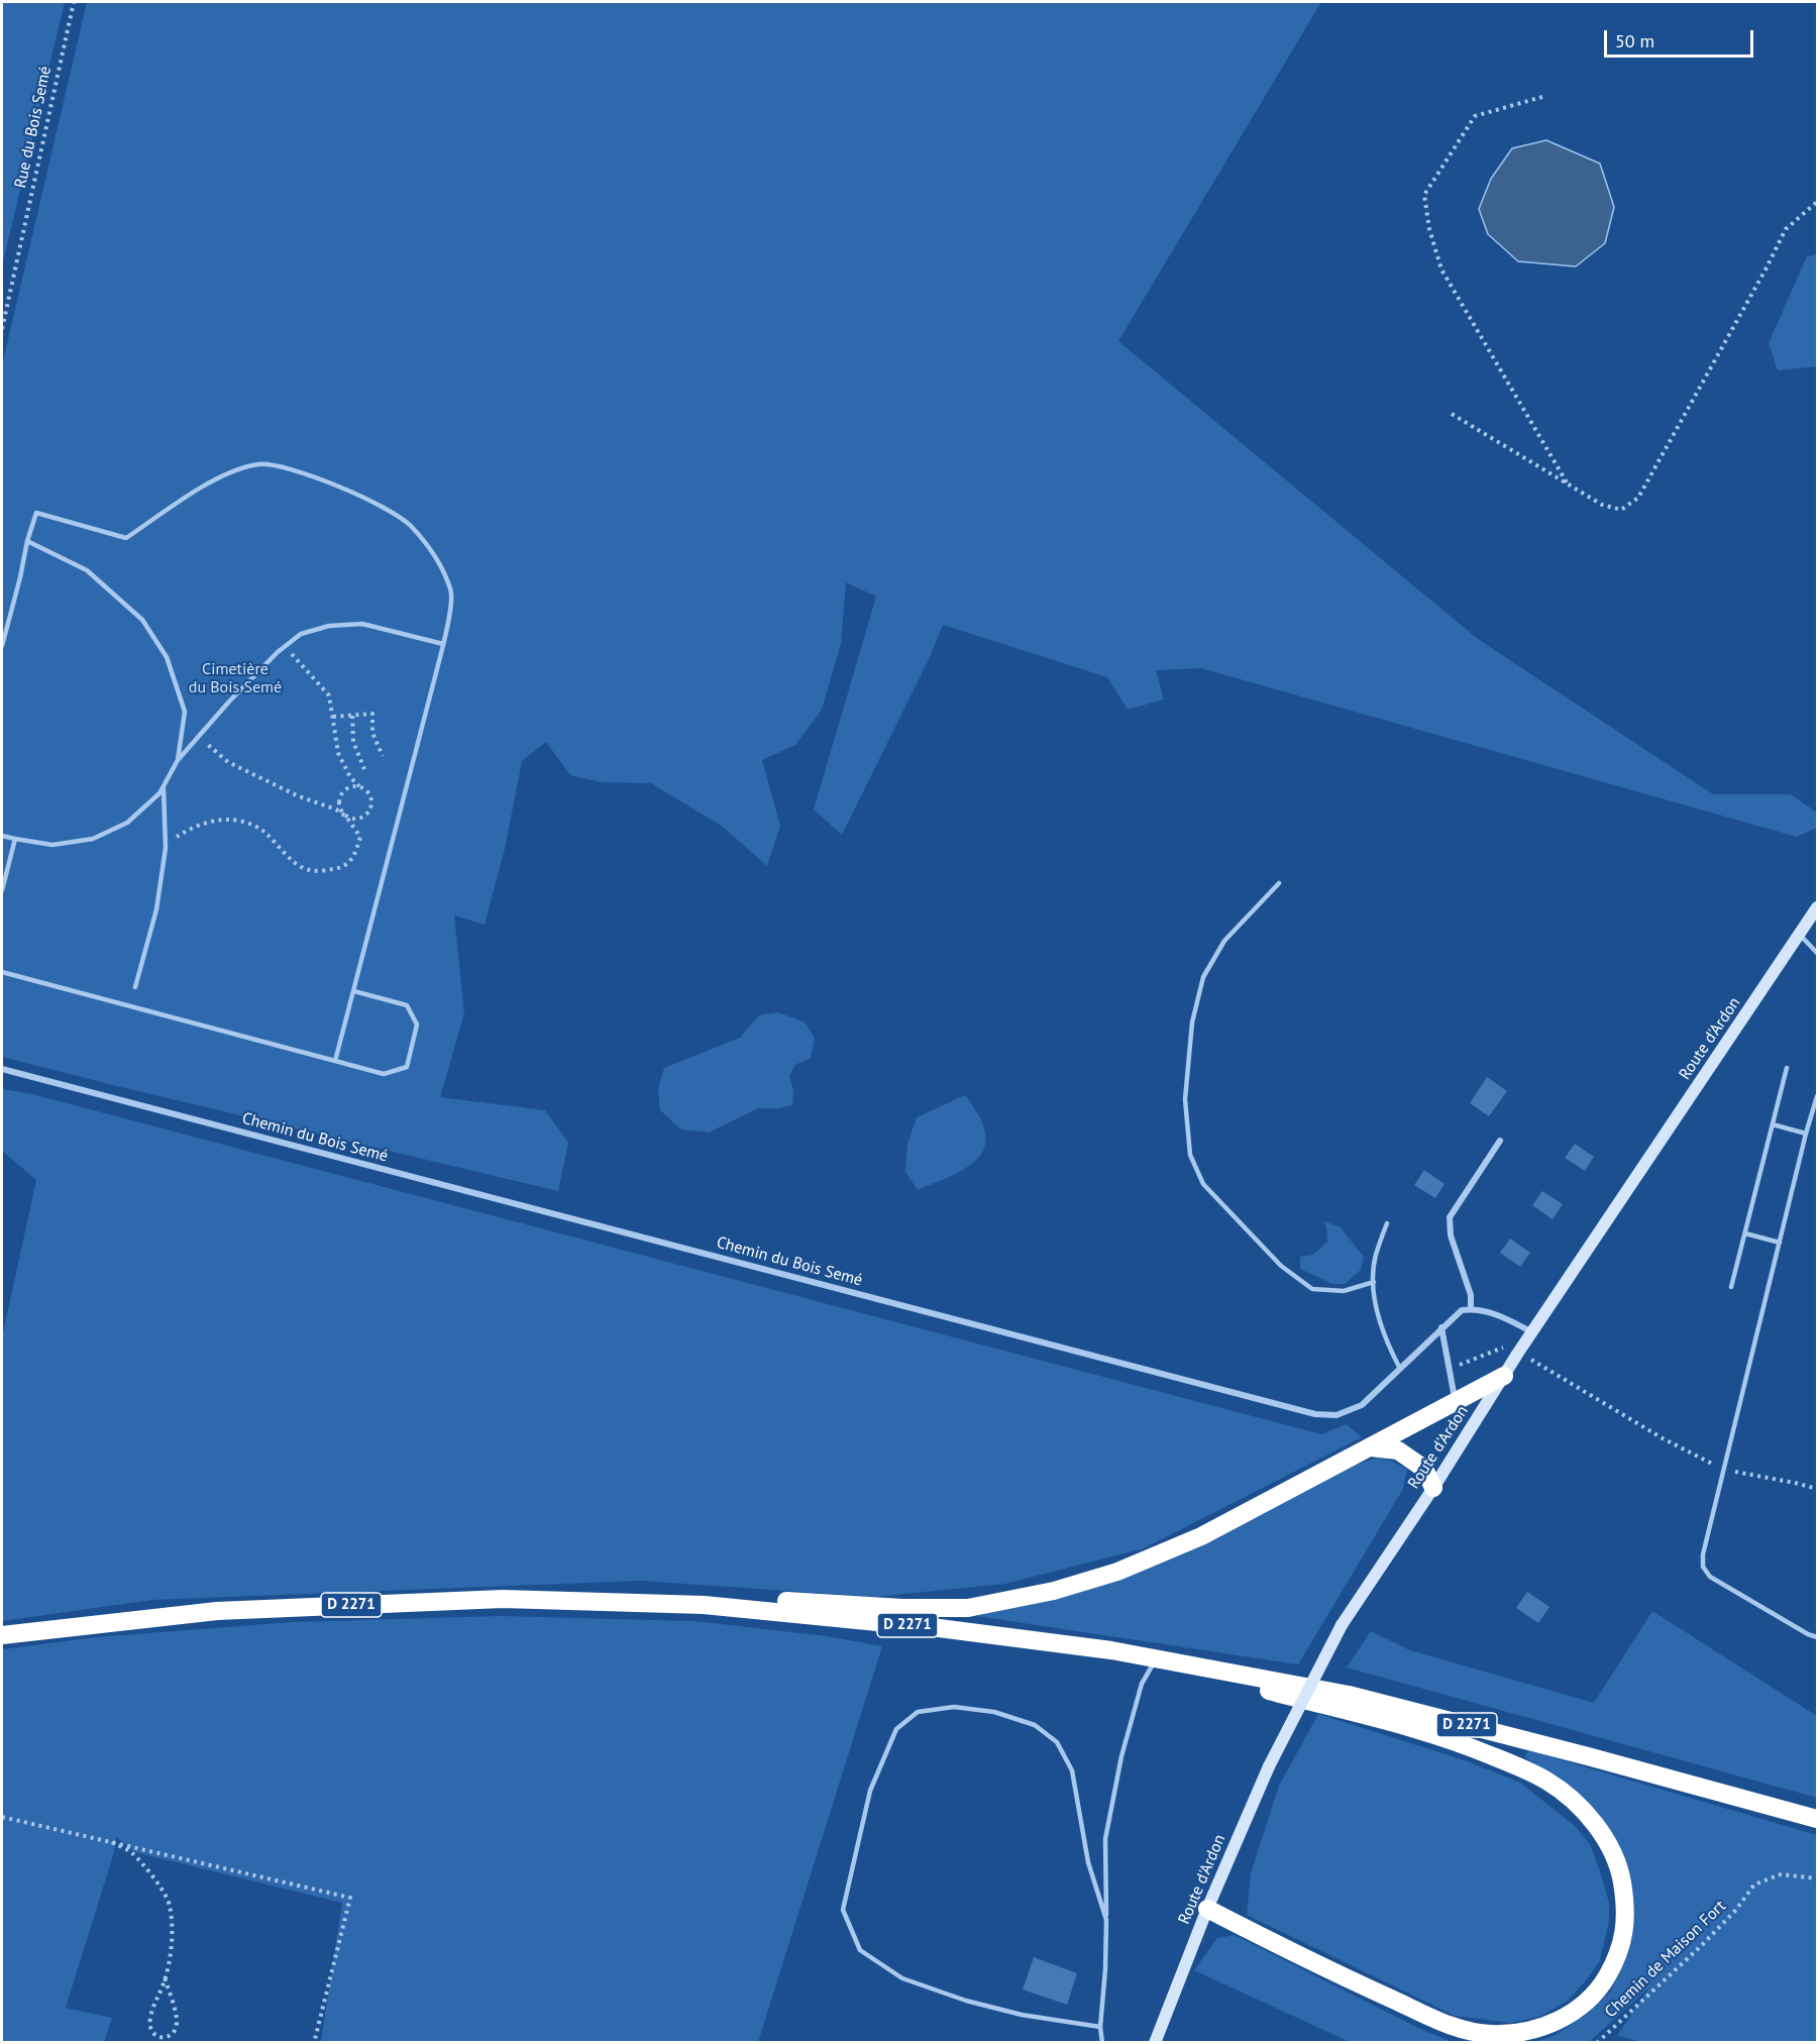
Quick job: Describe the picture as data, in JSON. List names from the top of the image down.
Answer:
{
  "streets": {
    "highway": ["D 2271"],
    "main road": ["Route d'Ardon"],
    "street": ["Chemin du Bois Semé"],
    "path": ["Rue du Bois Semé", "Chemin de Maison Fort"]
  },
  "parks": ["Cimetière du Bois Semé"],
  "scale_bar": "50 m"
}
